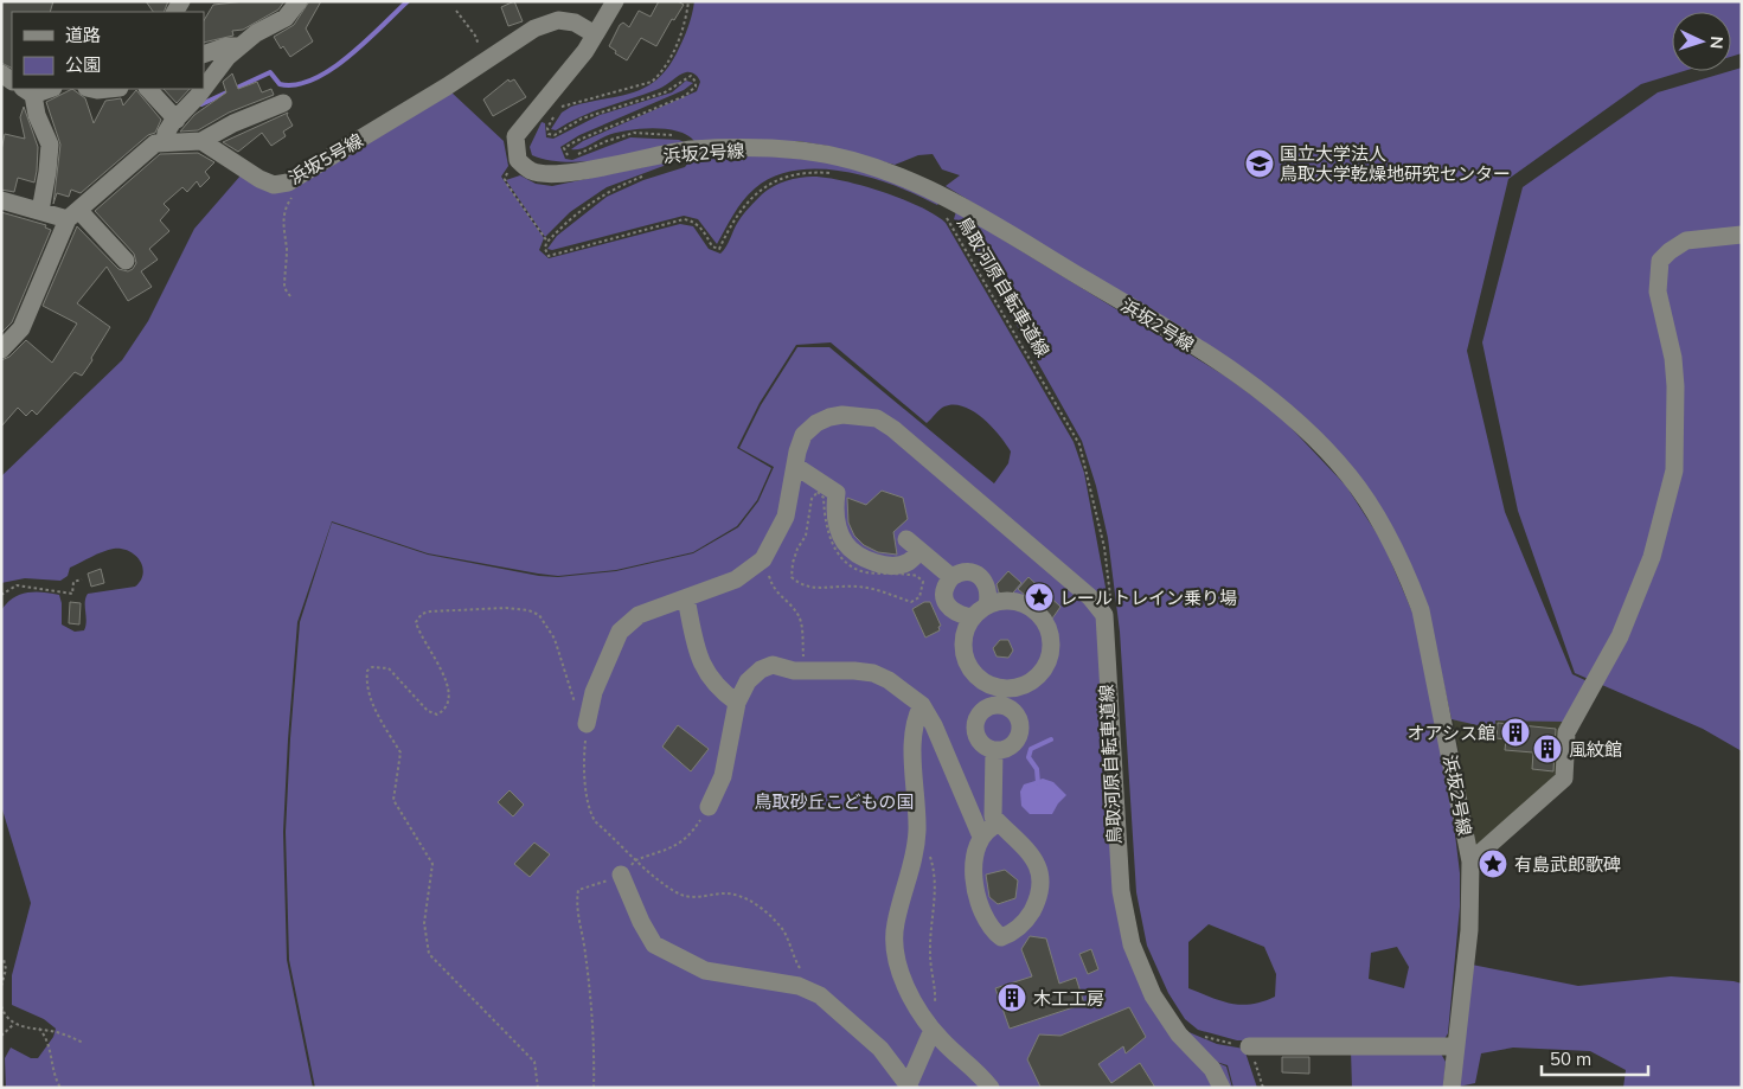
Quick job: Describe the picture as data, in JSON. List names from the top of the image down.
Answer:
{
  "streets": {
    "street": ["浜坂2号線", "浜坂5号線"],
    "path": ["鳥取河原自転車道線"]
  },
  "parks": ["鳥取砂丘こどもの国"],
  "places": {
    "school or university": ["国立大学法人 鳥取大学乾燥地研究センター"],
    "place": ["レールトレイン乗り場", "有島武郎歌碑"],
    "building": ["オアシス館", "風紋館", "木工工房"]
  },
  "legend": ["道路", "公園"],
  "scale_bar": "50 m",
  "north": "right"
}
